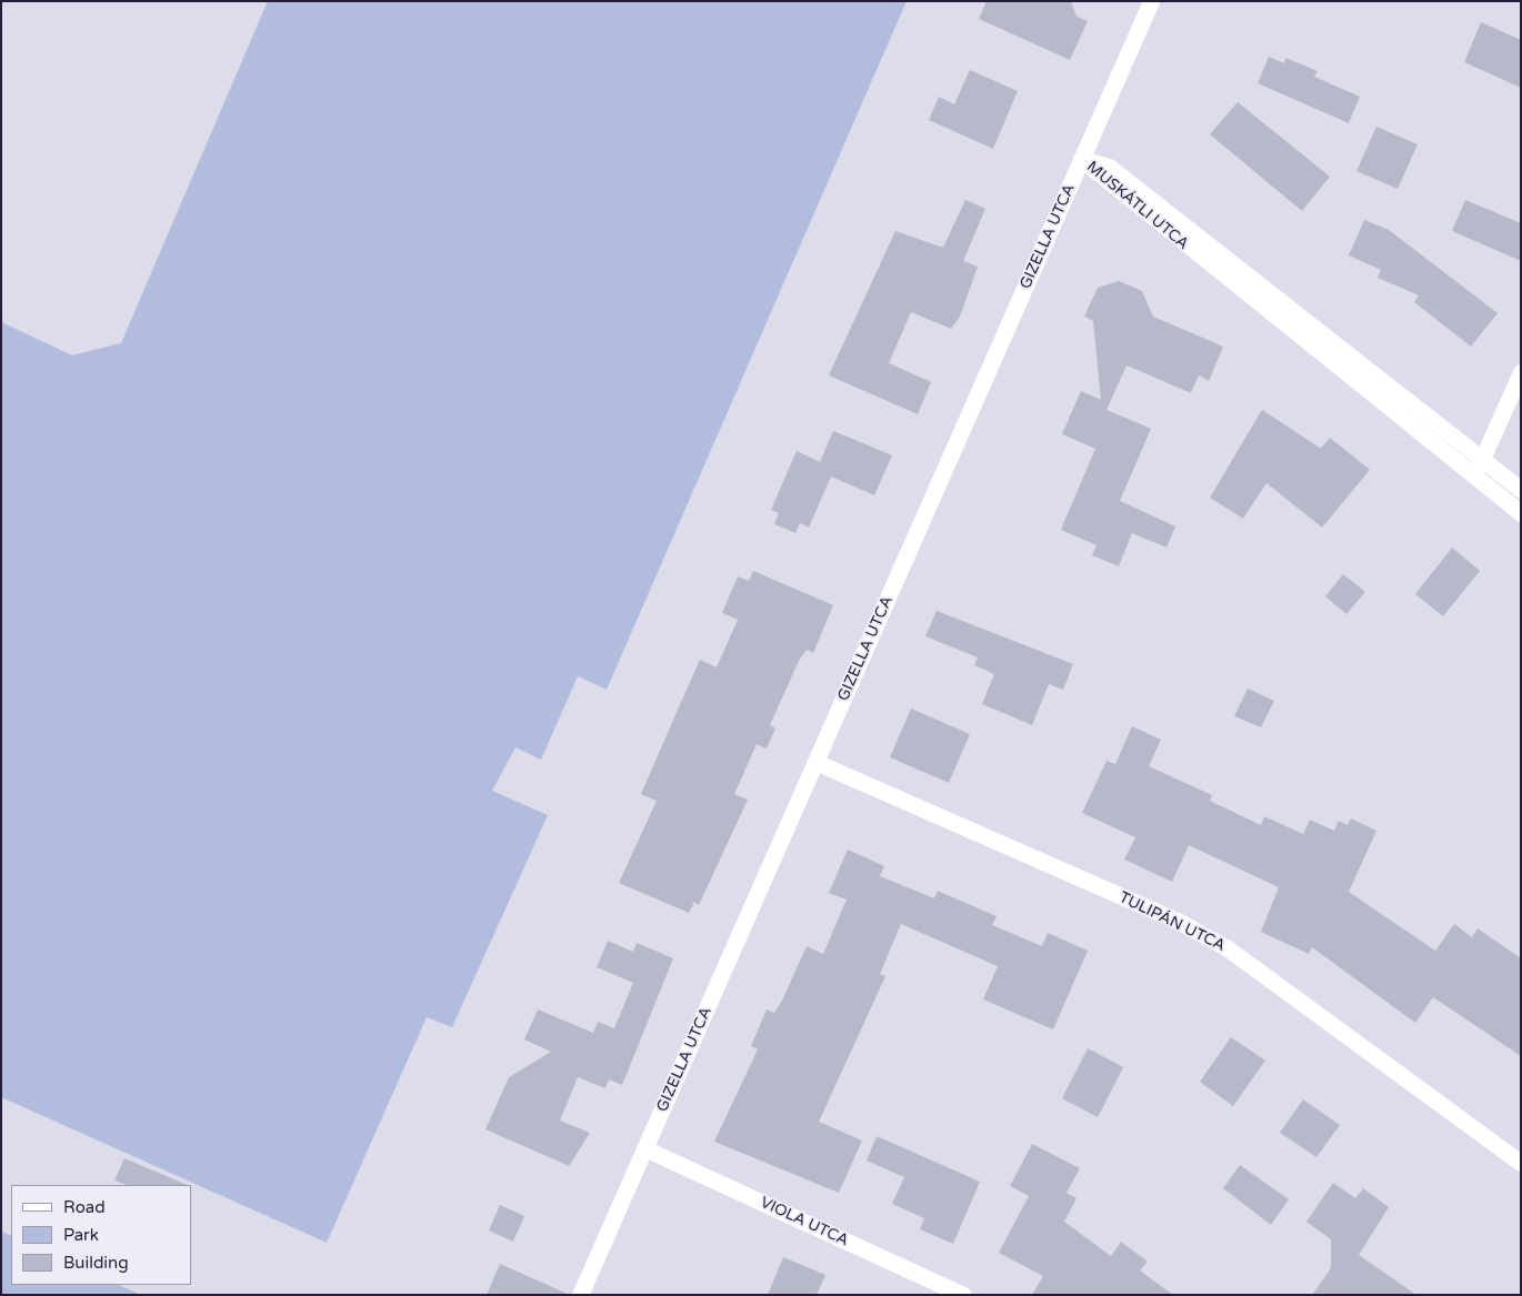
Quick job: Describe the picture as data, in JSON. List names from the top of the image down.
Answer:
{
  "streets": {
    "street": [
      "MUSKÁTLI UTCA",
      "GIZELLA UTCA",
      "TULIPÁN UTCA",
      "VIOLA UTCA"
    ]
  },
  "crossings": [
    ["MUSKÁTLI UTCA", "GIZELLA UTCA"],
    ["GIZELLA UTCA", "TULIPÁN UTCA"],
    ["GIZELLA UTCA", "VIOLA UTCA"]
  ],
  "legend": ["Road", "Park", "Building"]
}
